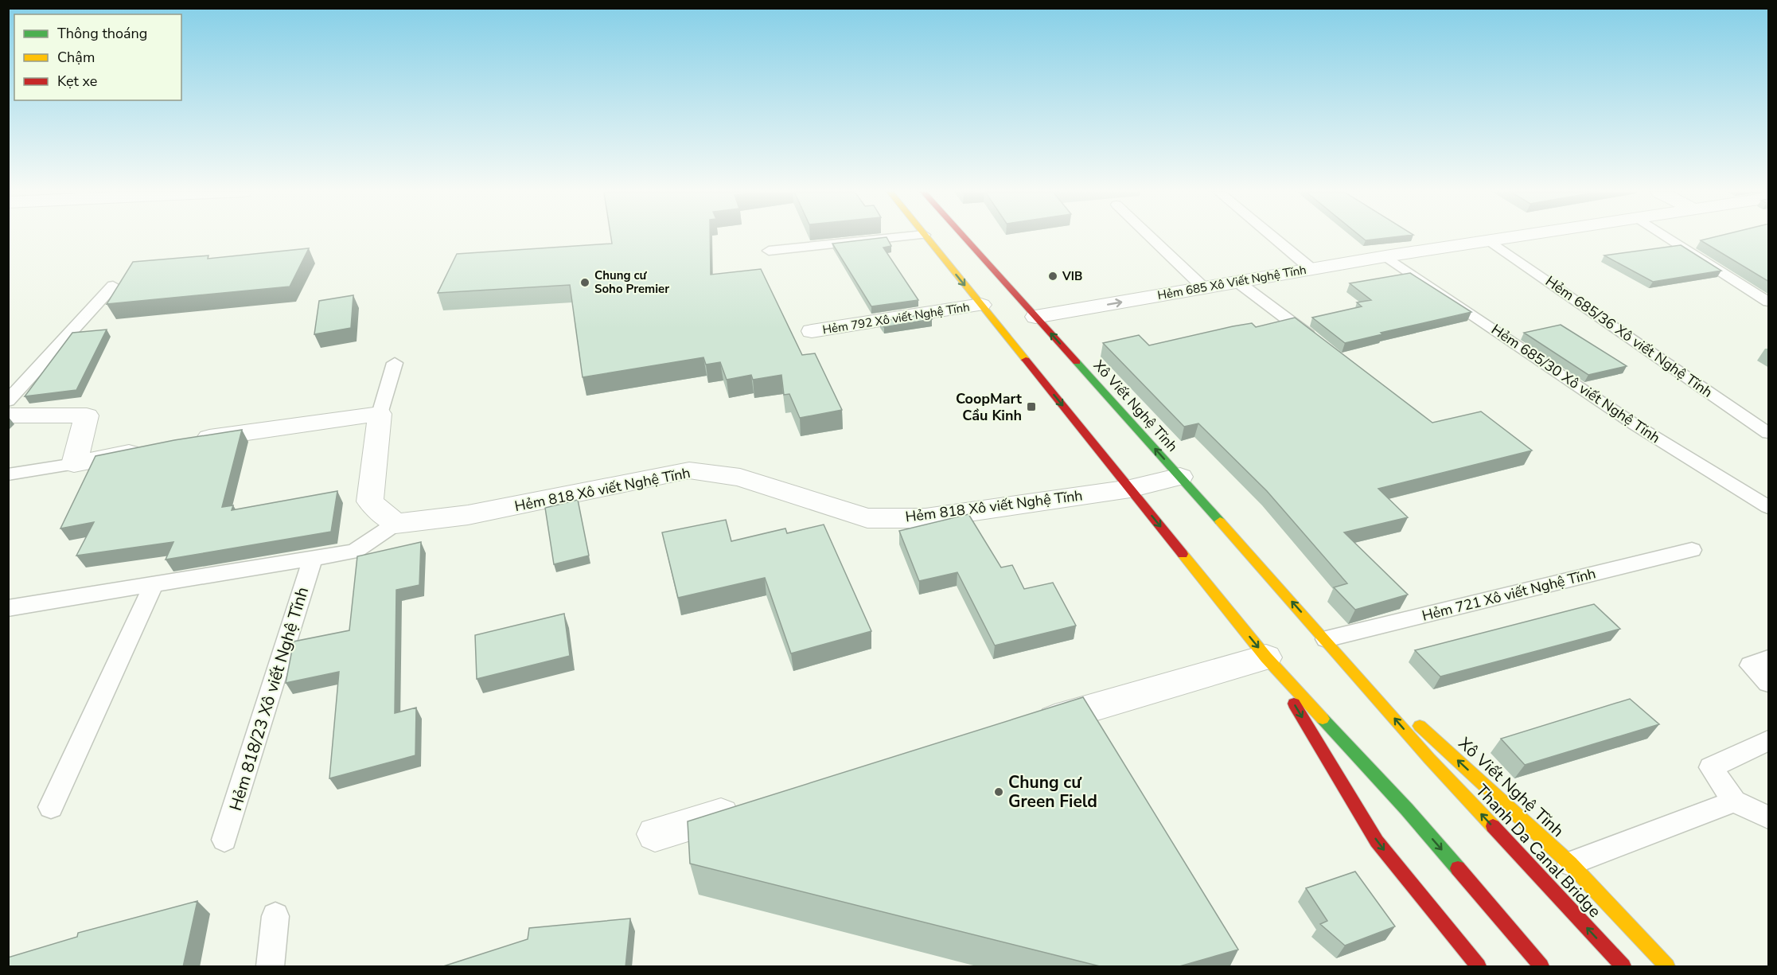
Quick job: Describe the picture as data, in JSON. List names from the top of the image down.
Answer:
{
  "streets": {
    "main road": ["Xô Viết Nghệ Tĩnh", "Thanh Da Canal Bridge"],
    "street": ["Hẻm 685 Xô Viết Nghệ Tĩnh", "Hẻm 792 Xô viết Nghệ Tĩnh", "Hẻm 818 Xô viết Nghệ Tĩnh"],
    "lane": [
      "Hẻm 685/36 Xô viết Nghệ Tĩnh",
      "Hẻm 685/30 Xô viết Nghệ Tĩnh",
      "Hẻm 721 Xô viết Nghệ Tĩnh",
      "Hẻm 818/23 Xô viết Nghệ Tĩnh"
    ]
  },
  "crossings": [
    ["Hẻm 685 Xô Viết Nghệ Tĩnh", "Hẻm 685/36 Xô viết Nghệ Tĩnh"],
    ["Hẻm 685 Xô Viết Nghệ Tĩnh", "Hẻm 685/30 Xô viết Nghệ Tĩnh"],
    ["Hẻm 685 Xô Viết Nghệ Tĩnh", "Xô Viết Nghệ Tĩnh"],
    ["Xô Viết Nghệ Tĩnh", "Hẻm 818 Xô viết Nghệ Tĩnh"],
    ["Xô Viết Nghệ Tĩnh", "Hẻm 721 Xô viết Nghệ Tĩnh"],
    ["Xô Viết Nghệ Tĩnh", "Thanh Da Canal Bridge"]
  ],
  "one_way": ["Hẻm 685 Xô Viết Nghệ Tĩnh"],
  "places": {
    "other": ["VIB", "Chung cư Soho Premier", "Chung cư Green Field"],
    "transit": ["CoopMart Cầu Kinh"]
  },
  "legend": ["Thông thoáng", "Chậm", "Kẹt xe"]
}
